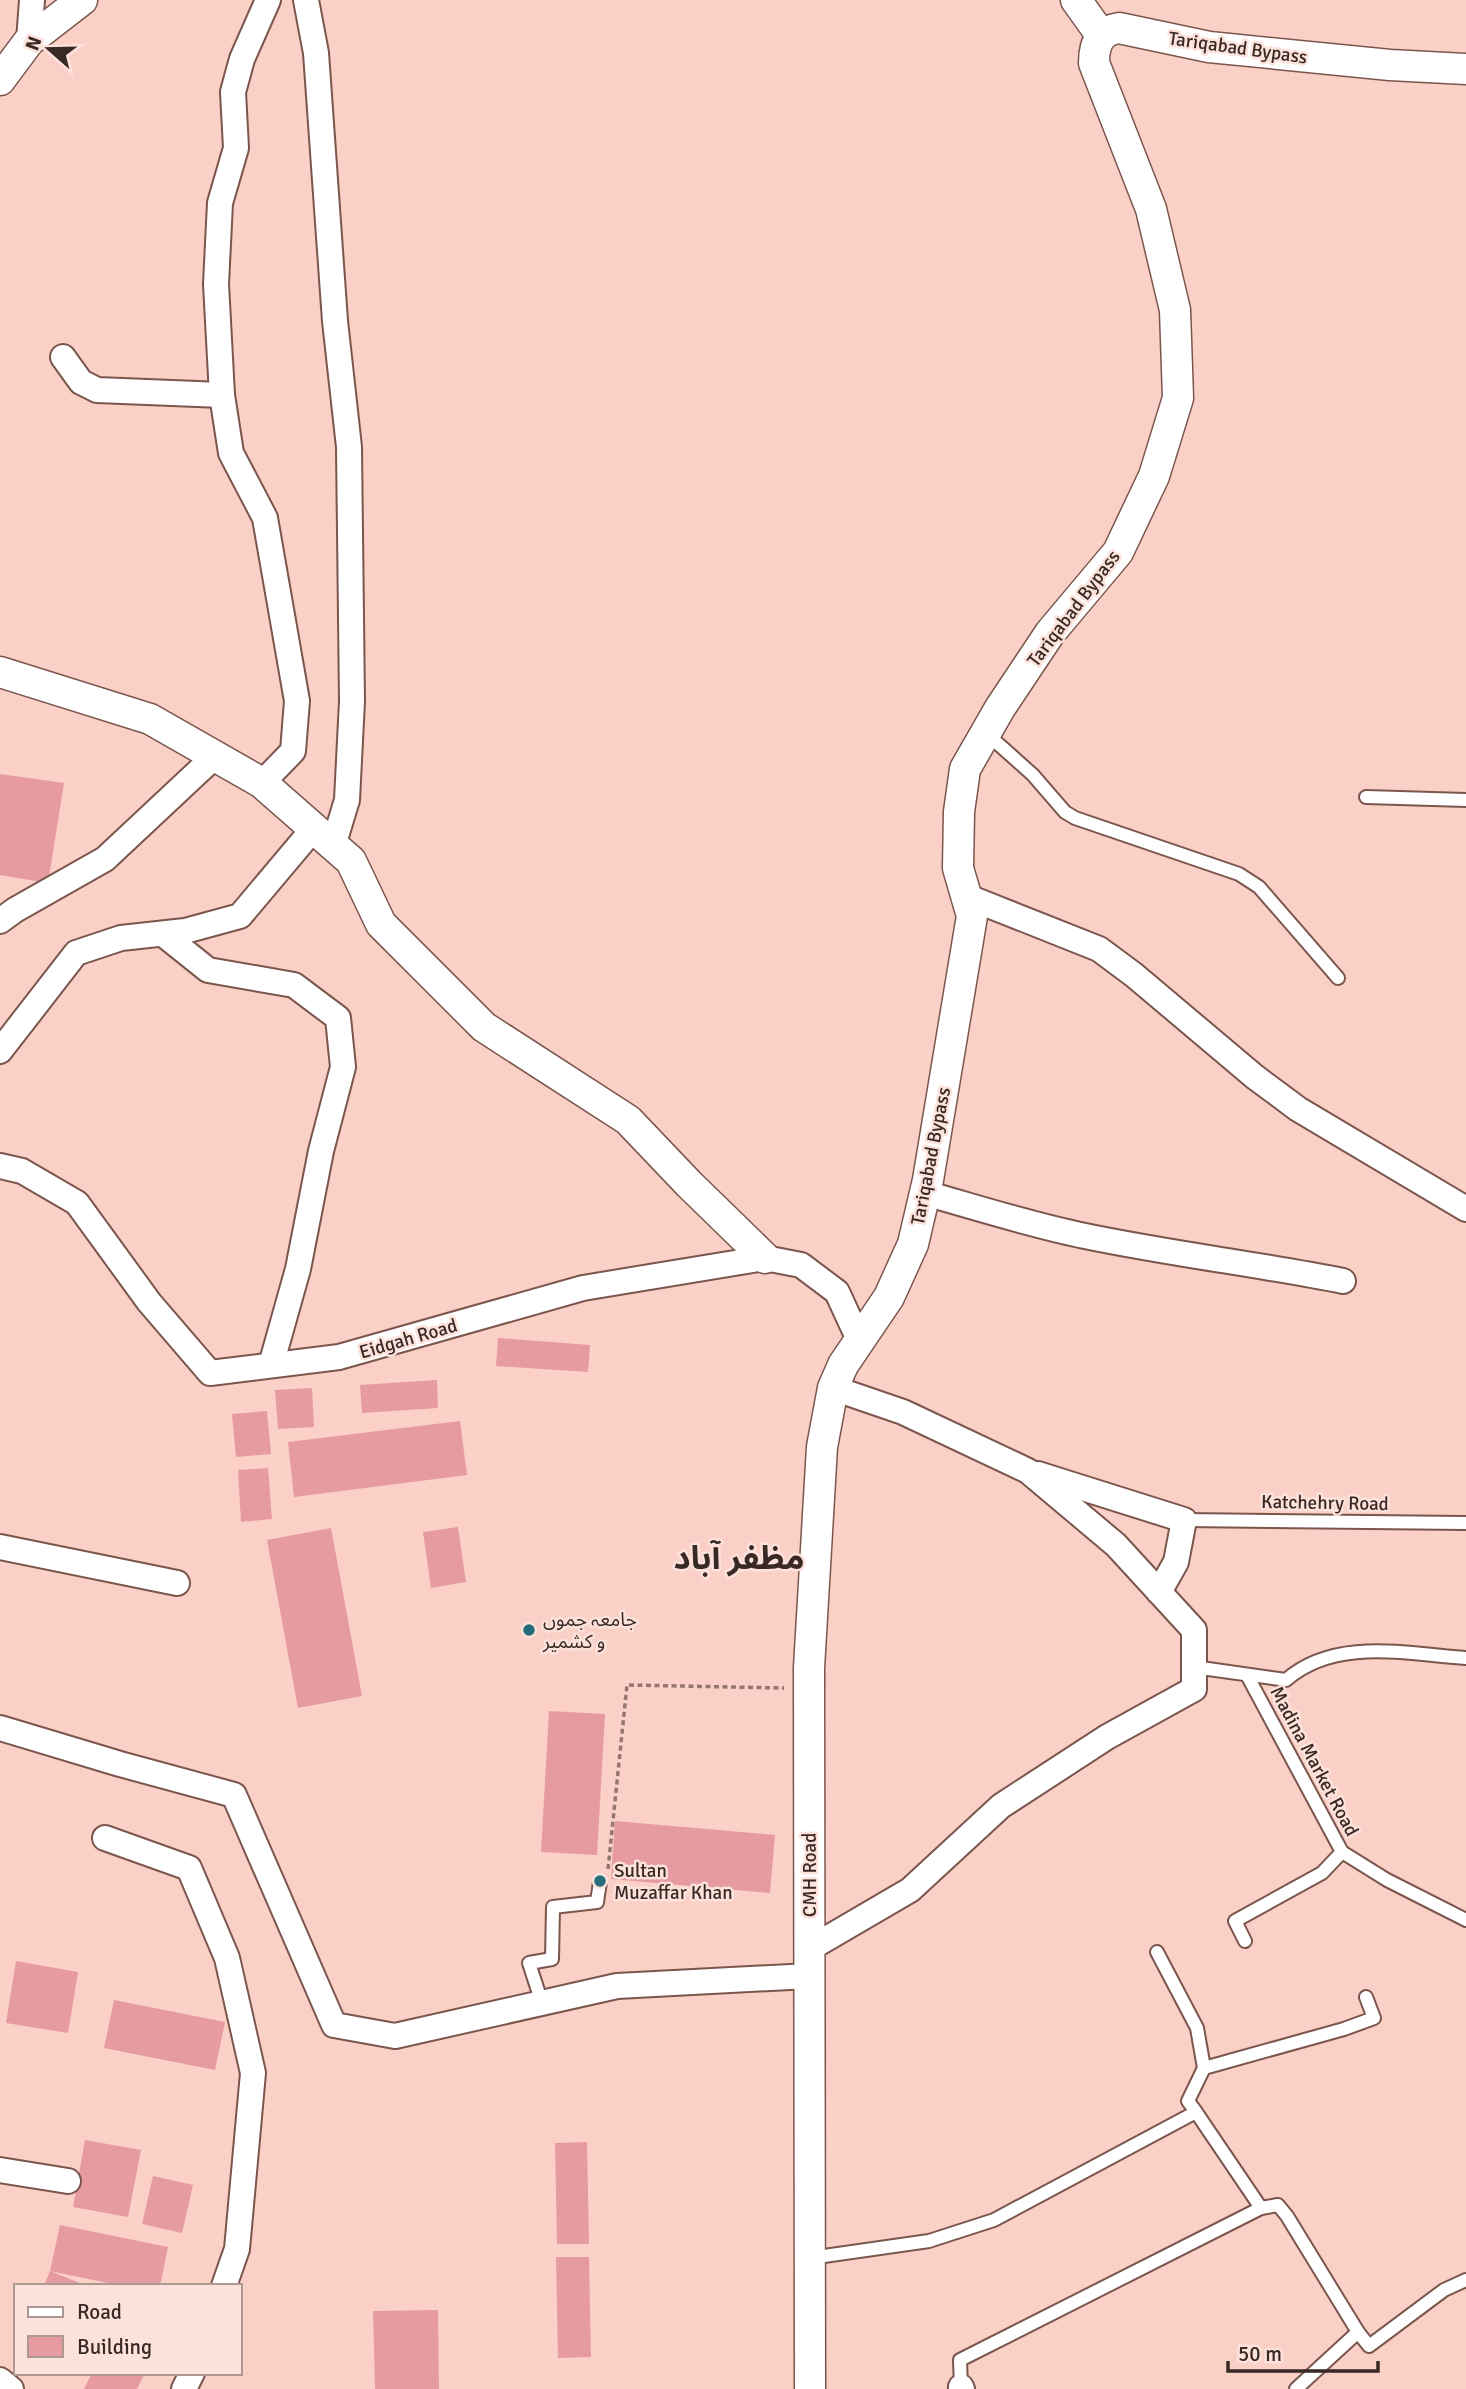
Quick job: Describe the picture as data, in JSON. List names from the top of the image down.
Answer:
{
  "streets": {
    "street": ["Tariqabad Bypass", "Eidgah Road", "CMH Road"],
    "lane": ["Katchehry Road", "Madina Market Road"]
  },
  "crossings": [
    ["Tariqabad Bypass", "Eidgah Road"],
    ["Tariqabad Bypass", "CMH Road"],
    ["Eidgah Road", "CMH Road"]
  ],
  "districts": ["مظفر آباد"],
  "places": ["جامعہ جموں و کشمیر", "Sultan Muzaffar Khan"],
  "legend": ["Road", "Building"],
  "scale_bar": "50 m",
  "north": "left"
}
